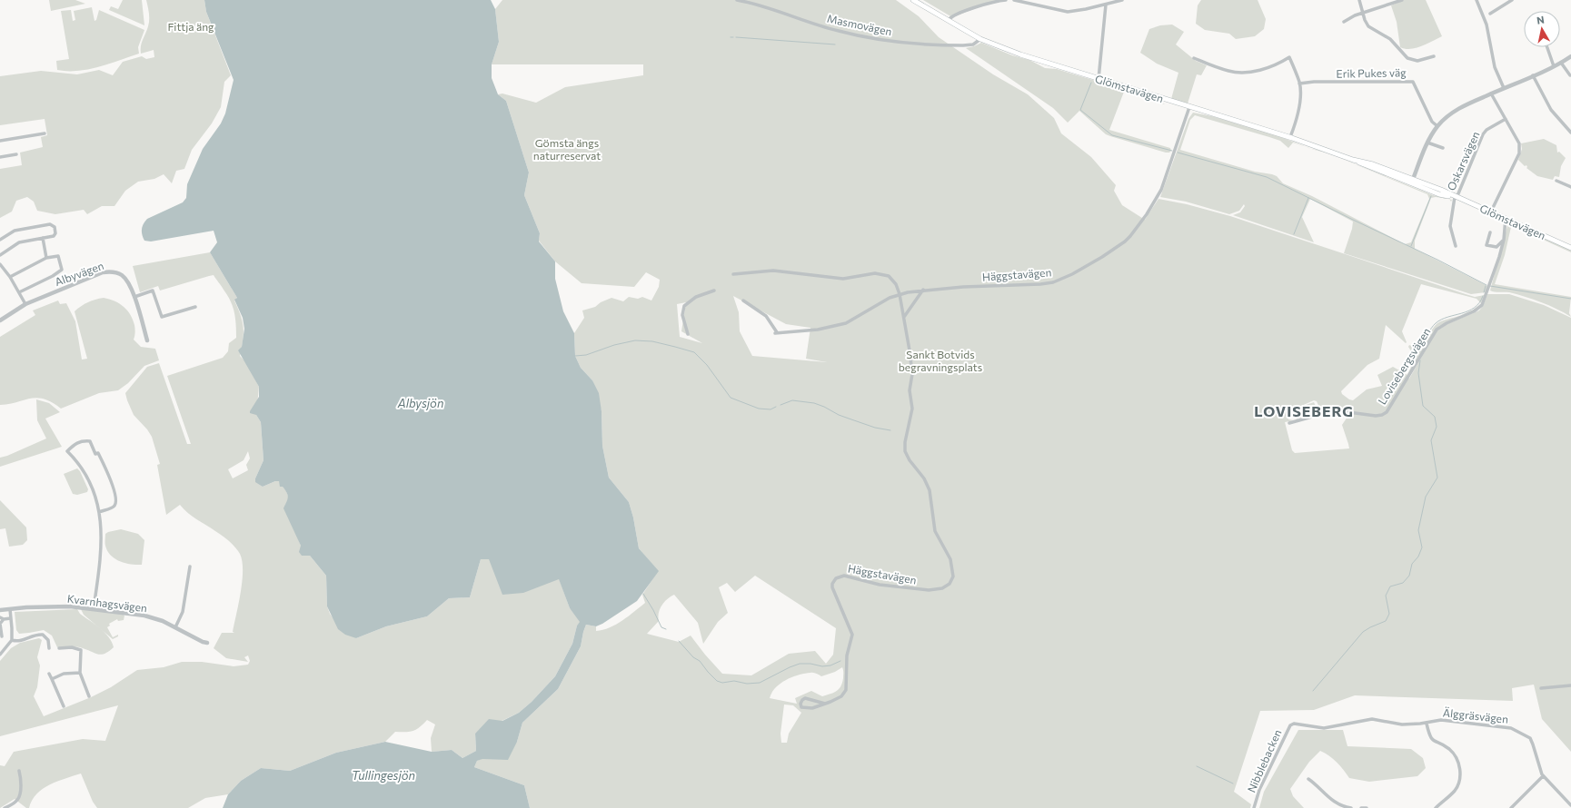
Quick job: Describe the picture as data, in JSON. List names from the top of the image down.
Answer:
{
  "streets": {
    "main road": ["Glömstavägen"],
    "street": [
      "Masmovägen",
      "Erik Pukes väg",
      "Oskarsvägen",
      "Albyvägen",
      "Häggstavägen",
      "Lovisebergsvägen",
      "Kvarnhagsvägen",
      "Älggräsvägen",
      "Nibblebacken"
    ]
  },
  "crossings": [
    ["Masmovägen", "Glömstavägen"],
    ["Glömstavägen", "Oskarsvägen"],
    ["Glömstavägen", "Häggstavägen"],
    ["Glömstavägen", "Lovisebergsvägen"],
    ["Älggräsvägen", "Nibblebacken"]
  ],
  "districts": ["LOVISEBERG"],
  "water": ["Albysjön", "Tullingesjön"],
  "parks": ["Fittja äng", "Gömsta ängs naturreservat", "Sankt Botvids begravningsplats"],
  "north": "top"
}
